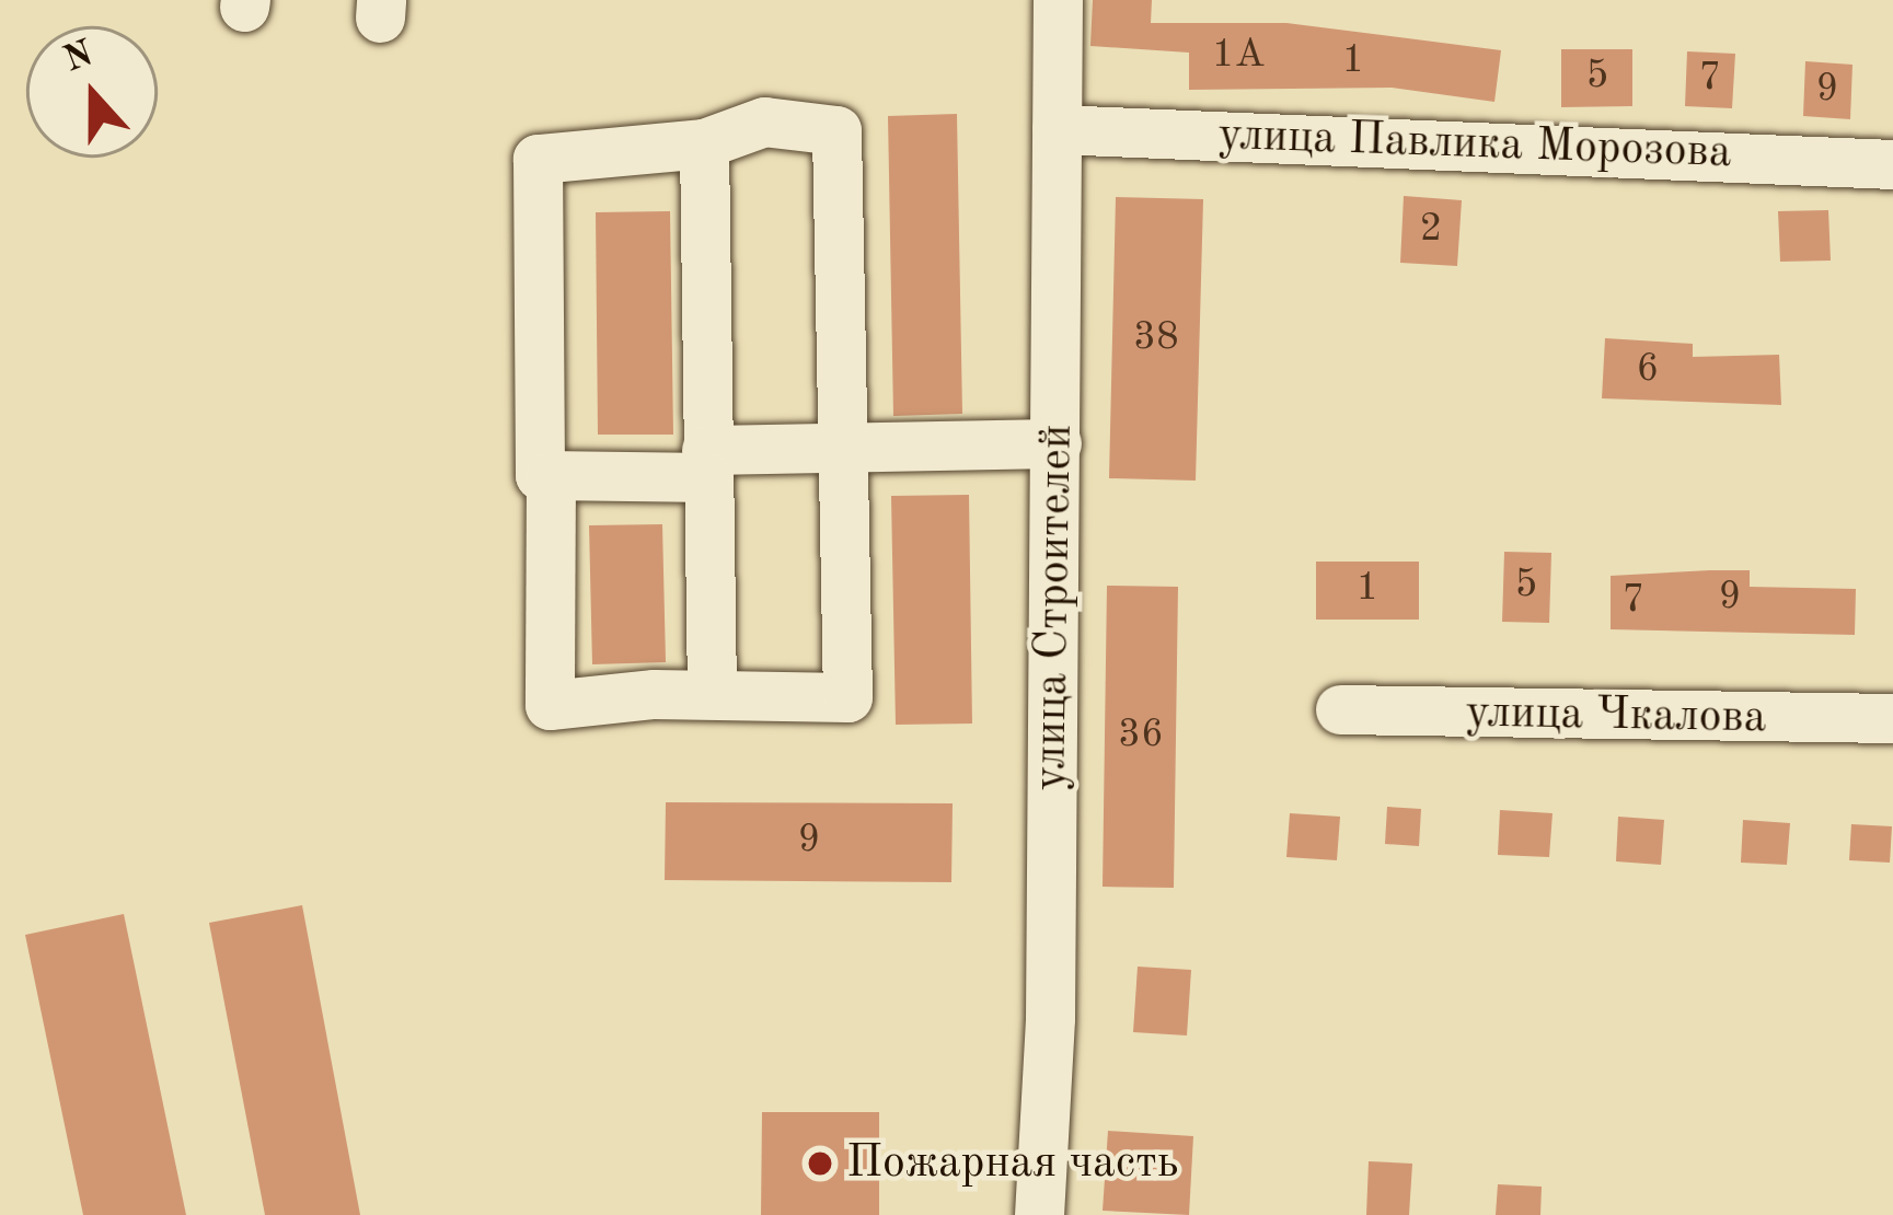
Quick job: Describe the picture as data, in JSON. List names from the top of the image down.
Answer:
{
  "streets": {
    "street": ["улица Павлика Морозова", "улица Строителей", "улица Чкалова"]
  },
  "crossings": [
    ["улица Павлика Морозова", "улица Строителей"]
  ],
  "places": ["Пожарная часть"],
  "house_numbers": [
    "1А",
    "1",
    "5",
    "7",
    "9",
    "2",
    "38",
    "6",
    "5",
    "1",
    "9",
    "7",
    "36",
    "9"
  ],
  "north": "top"
}
